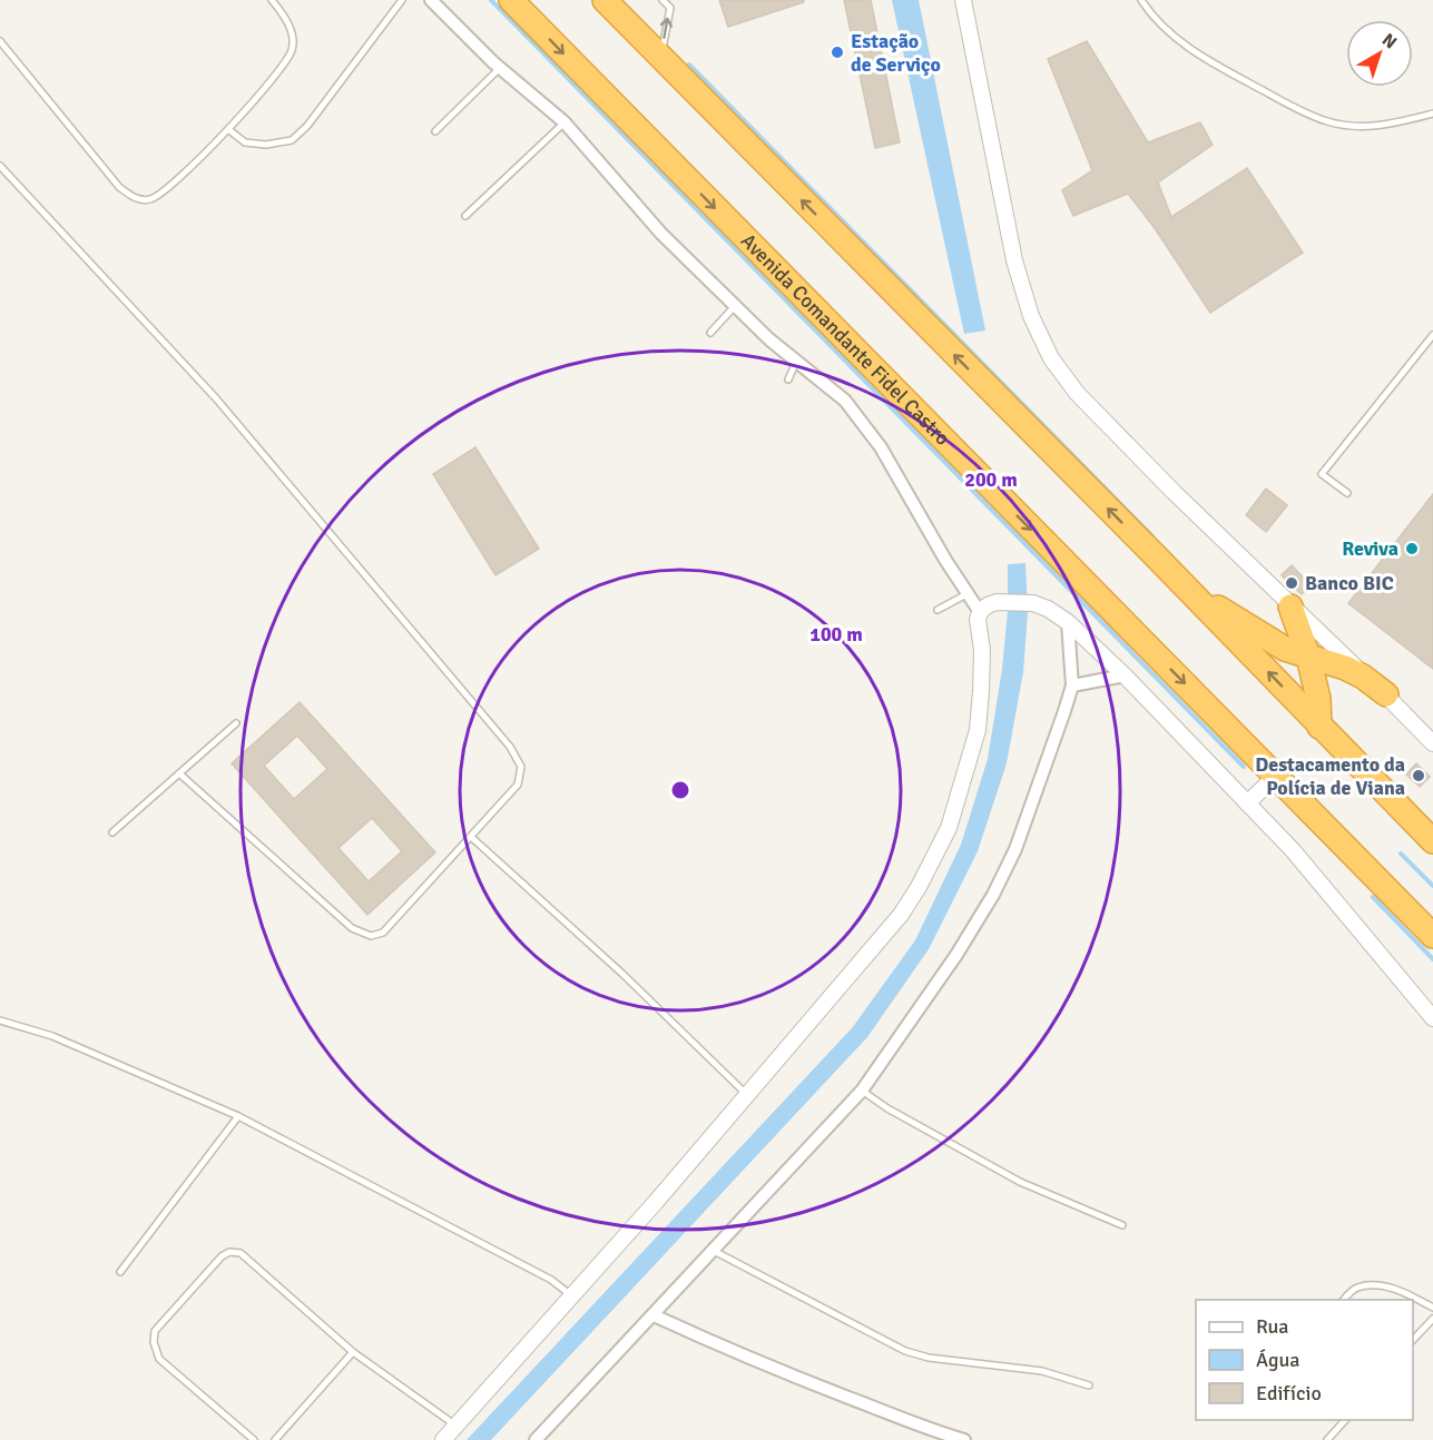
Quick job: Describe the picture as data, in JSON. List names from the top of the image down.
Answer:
{
  "streets": {
    "highway": ["Avenida Comandante Fidel Castro"]
  },
  "places": [
    "Estação de Serviço",
    "Reviva",
    "Banco BIC",
    "Destacamento da Polícia de Viana"
  ],
  "legend": ["Rua", "Água", "Edifício"],
  "north": "top right",
  "rings": ["200 m", "100 m"]
}
